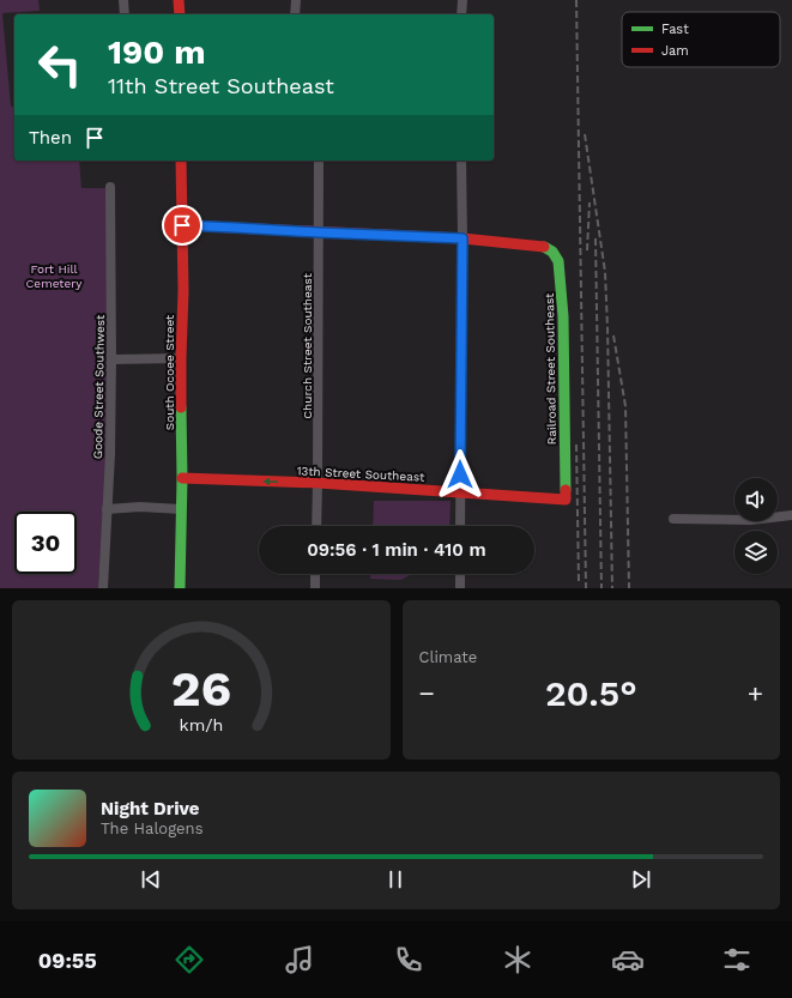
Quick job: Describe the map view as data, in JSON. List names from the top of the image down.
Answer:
{
  "streets": {
    "street": [
      "Church Street Southeast",
      "Railroad Street Southeast",
      "South Ocoee Street",
      "Goode Street Southwest",
      "13th Street Southeast"
    ]
  },
  "crossings": [
    ["Church Street Southeast", "13th Street Southeast"],
    ["Railroad Street Southeast", "13th Street Southeast"],
    ["South Ocoee Street", "13th Street Southeast"]
  ],
  "one_way": ["13th Street Southeast"],
  "parks": ["Fort Hill Cemetery"],
  "legend": ["Fast", "Jam"],
  "page": {
    "turn": ["190 m", "11th Street Southeast"],
    "then": "Then",
    "limit": "30",
    "trip": "09:56 · 1 min · 410 m",
    "tile": "Climate",
    "heat": ["−", "20.5°", "+"],
    "song": ["Night Drive", "The Halogens"],
    "tabs": "09:55",
    "gauge": ["26", "km/h"]
  }
}
